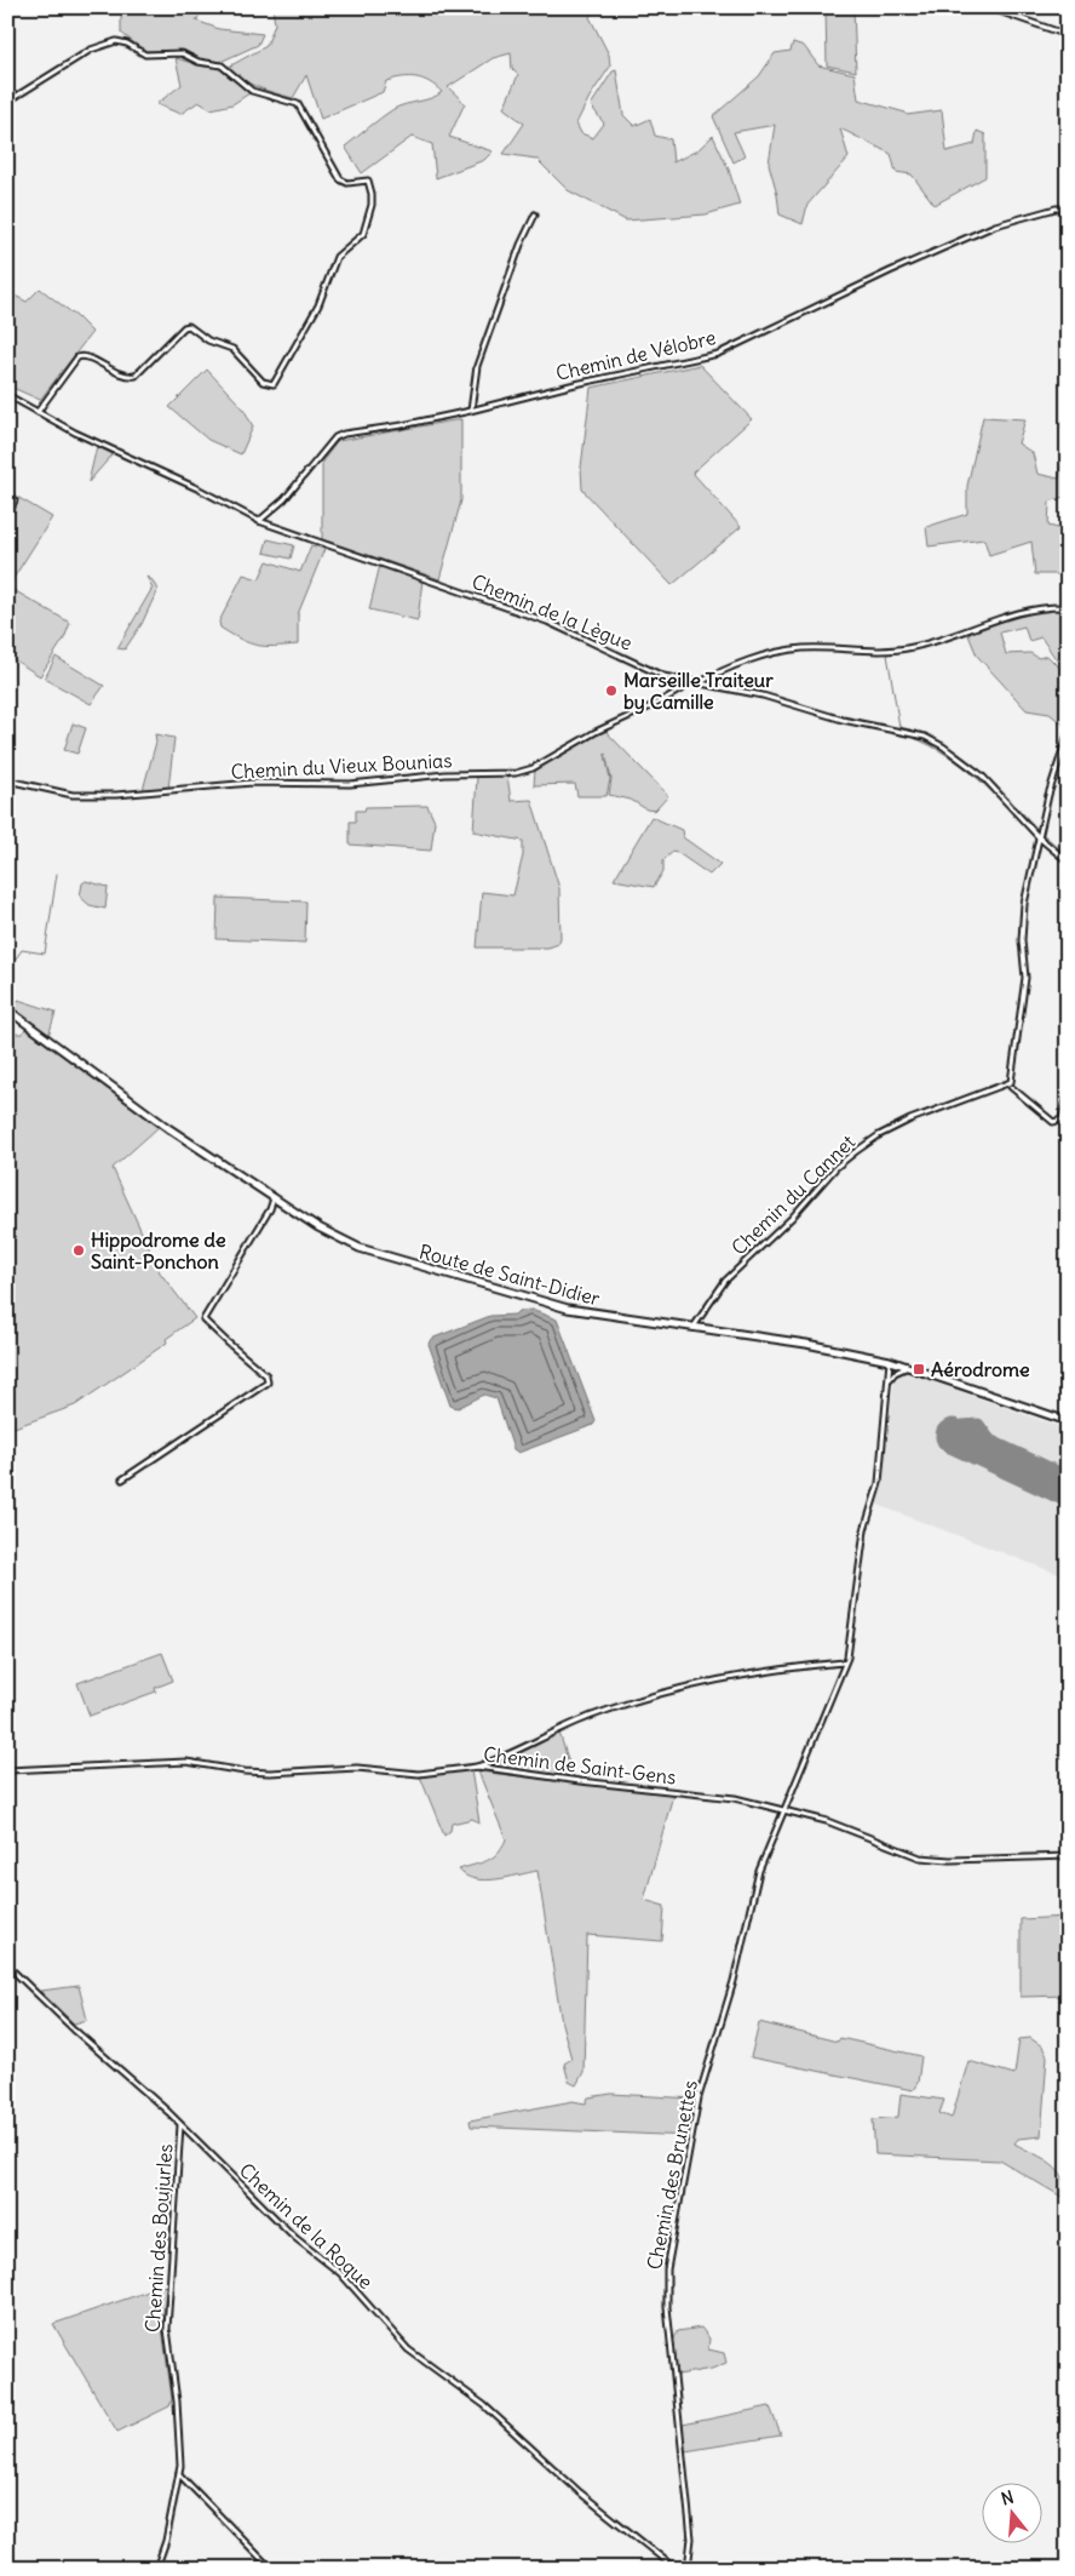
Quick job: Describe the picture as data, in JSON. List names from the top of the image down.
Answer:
{
  "streets": {
    "main road": ["Route de Saint-Didier"],
    "street": [
      "Chemin de Vélobre",
      "Chemin de la Lègue",
      "Chemin du Vieux Bounias",
      "Chemin du Cannet",
      "Chemin de Saint-Gens",
      "Chemin des Brunettes",
      "Chemin de la Roque",
      "Chemin des Boujurles"
    ]
  },
  "crossings": [
    ["Chemin de Vélobre", "Chemin de la Lègue"],
    ["Chemin de la Lègue", "Chemin du Vieux Bounias"],
    ["Chemin de la Lègue", "Chemin du Cannet"],
    ["Chemin du Cannet", "Route de Saint-Didier"],
    ["Route de Saint-Didier", "Chemin des Brunettes"],
    ["Chemin de Saint-Gens", "Chemin des Brunettes"],
    ["Chemin de la Roque", "Chemin des Boujurles"]
  ],
  "places": {
    "other": ["Marseille Traiteur by Camille", "Hippodrome de Saint-Ponchon"],
    "transit": ["Aérodrome"]
  },
  "north": "top"
}
